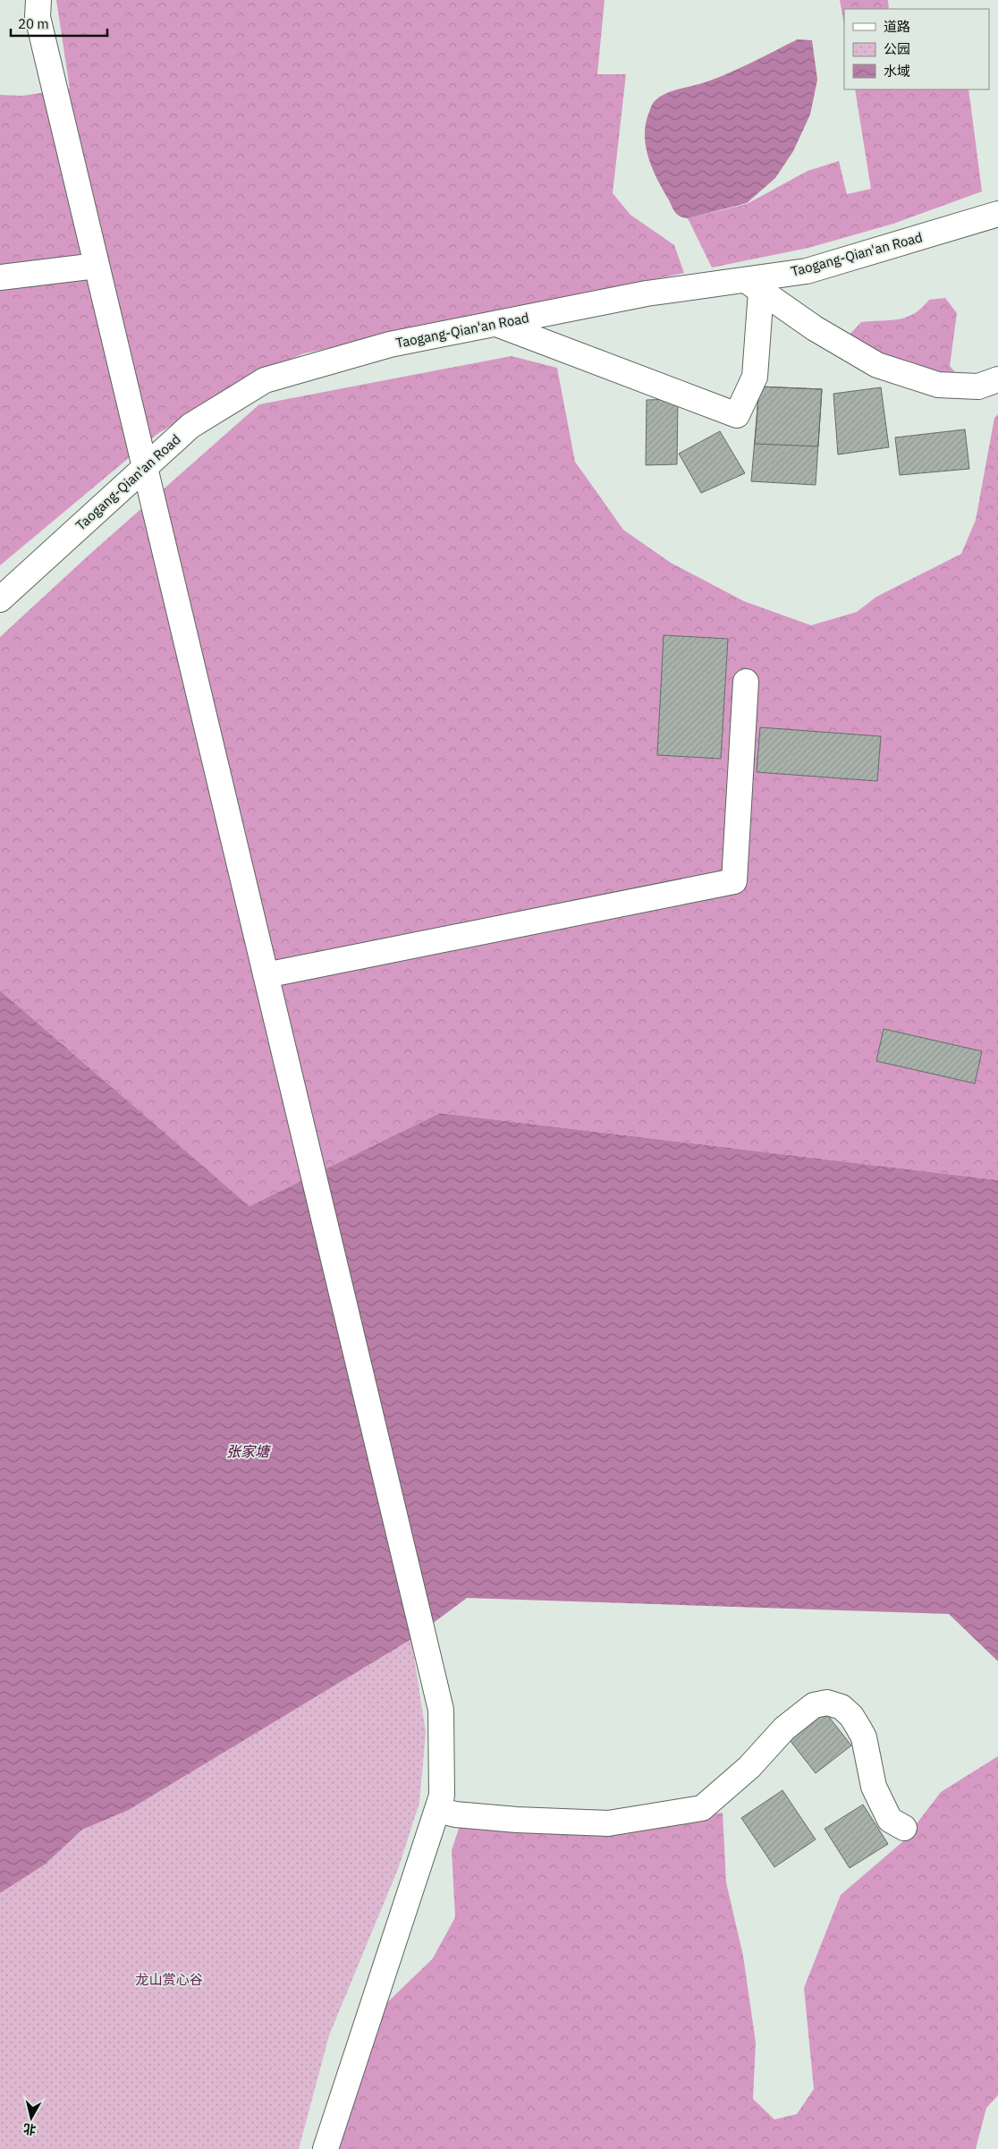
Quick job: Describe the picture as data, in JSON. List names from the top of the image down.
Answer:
{
  "streets": {
    "street": ["Taogang-Qian'an Road"]
  },
  "water": ["张家塘"],
  "parks": ["龙山赏心谷"],
  "legend": ["道路", "公园", "水域"],
  "scale_bar": "20 m",
  "north": "bottom"
}
